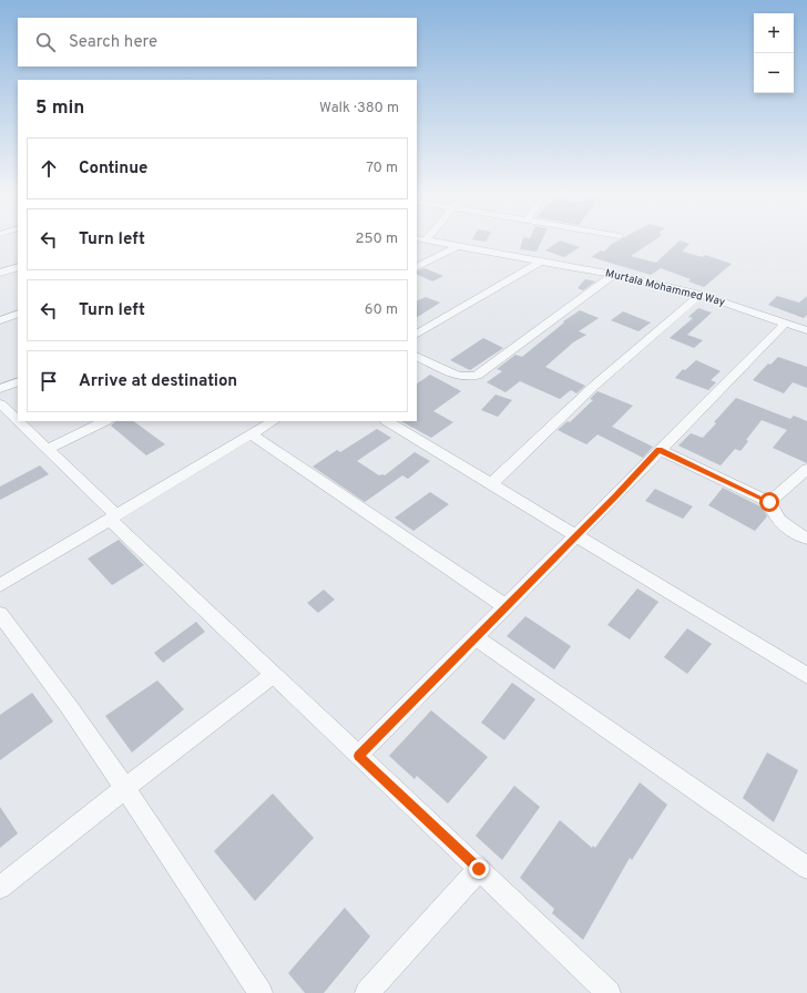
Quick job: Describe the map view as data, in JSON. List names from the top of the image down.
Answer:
{
  "streets": {
    "street": ["Murtala Mohammed Way"]
  },
  "page": {
    "map_buttons": ["+", "−"],
    "search": "Search here",
    "heading": ["5 min", "Walk · 380 m"],
    "list": [
      ["Continue", "70 m"],
      ["Turn left", "250 m"],
      ["Turn left", "60 m"],
      "Arrive at destination"
    ]
  }
}
